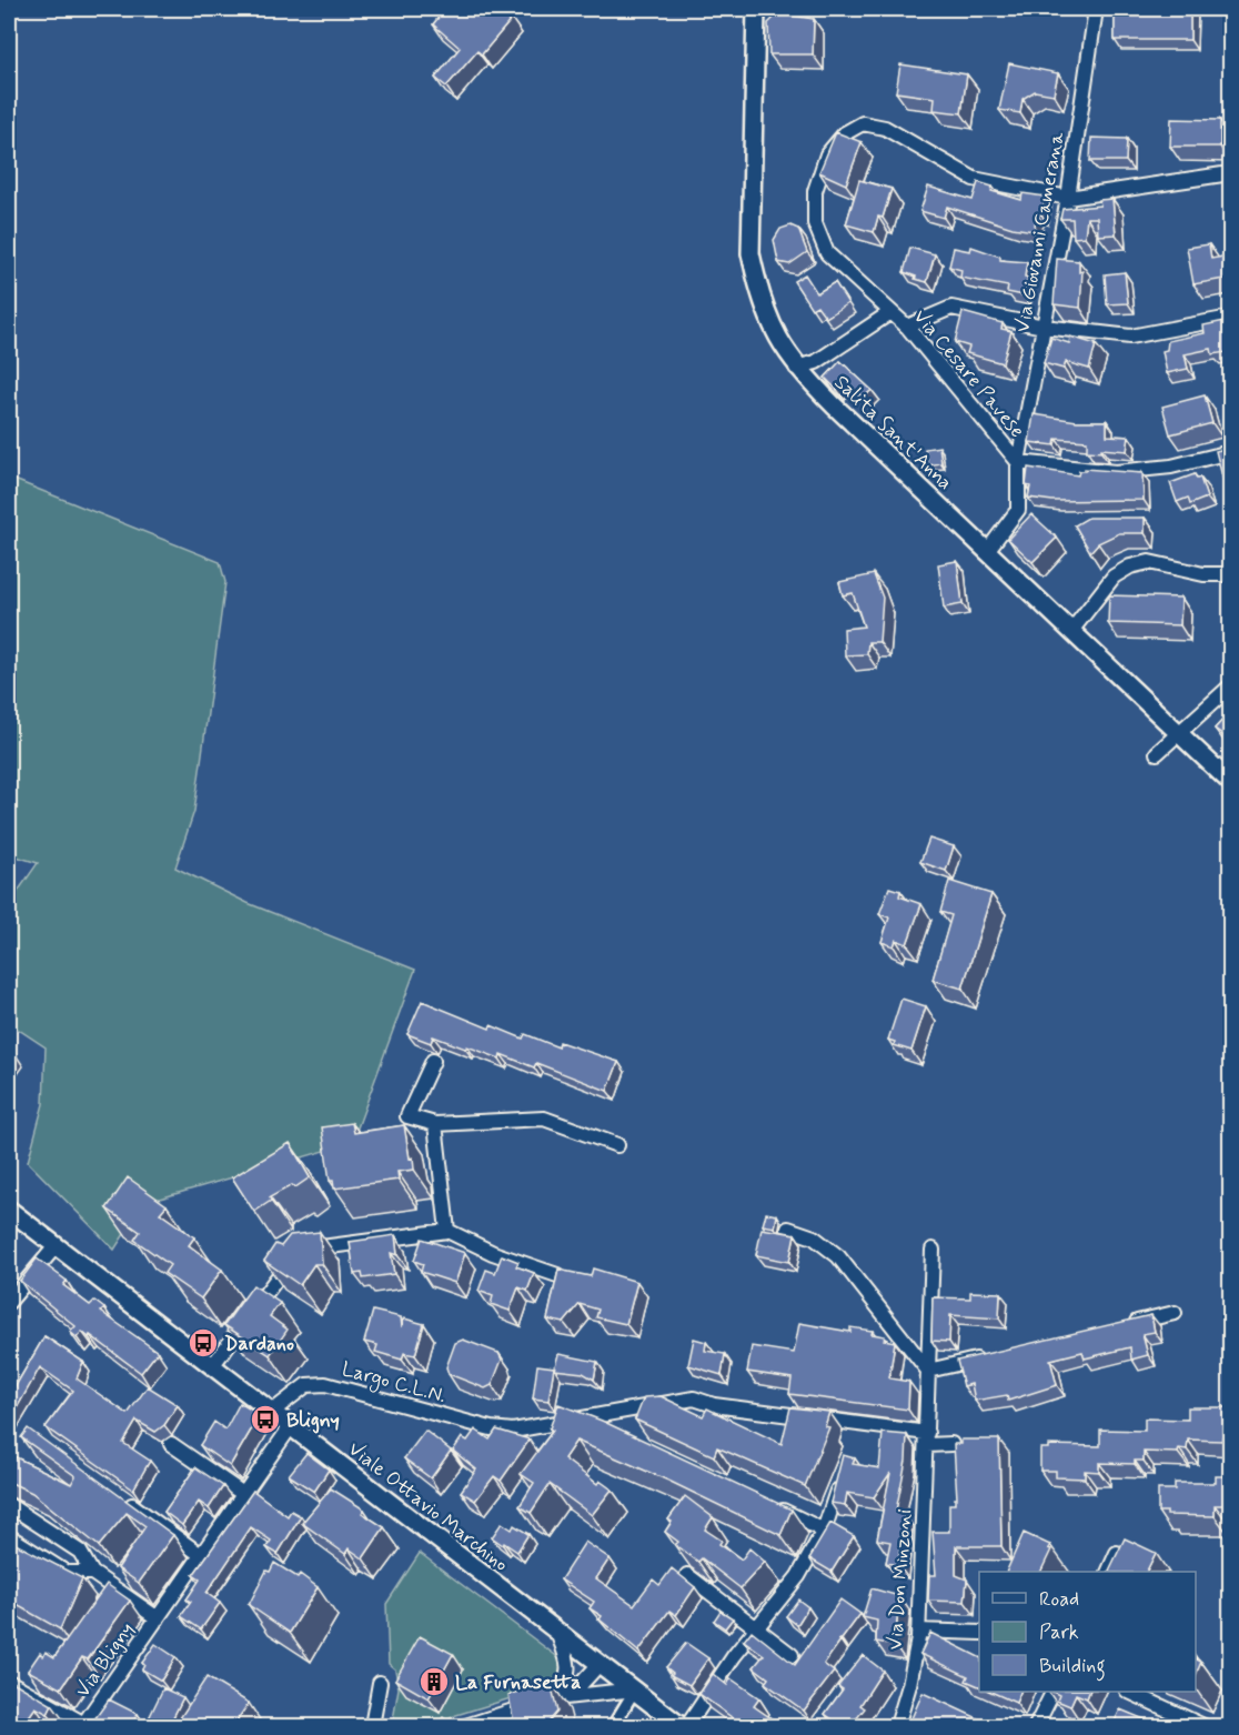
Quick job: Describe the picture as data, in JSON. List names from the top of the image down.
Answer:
{
  "streets": {
    "street": [
      "Via Giovanni Camerana",
      "Via Cesare Pavese",
      "Salita Sant'Anna",
      "Largo C.L.N.",
      "Viale Ottavio Marchino",
      "Via Don Minzoni",
      "Via Bligny"
    ]
  },
  "crossings": [
    ["Via Giovanni Camerana", "Via Cesare Pavese"],
    ["Via Cesare Pavese", "Salita Sant'Anna"],
    ["Largo C.L.N.", "Viale Ottavio Marchino"],
    ["Largo C.L.N.", "Via Don Minzoni"],
    ["Viale Ottavio Marchino", "Via Bligny"]
  ],
  "places": {
    "bus stop": ["Dardano", "Bligny"],
    "building": ["La Furnasetta"]
  },
  "legend": ["Road", "Park", "Building"]
}
